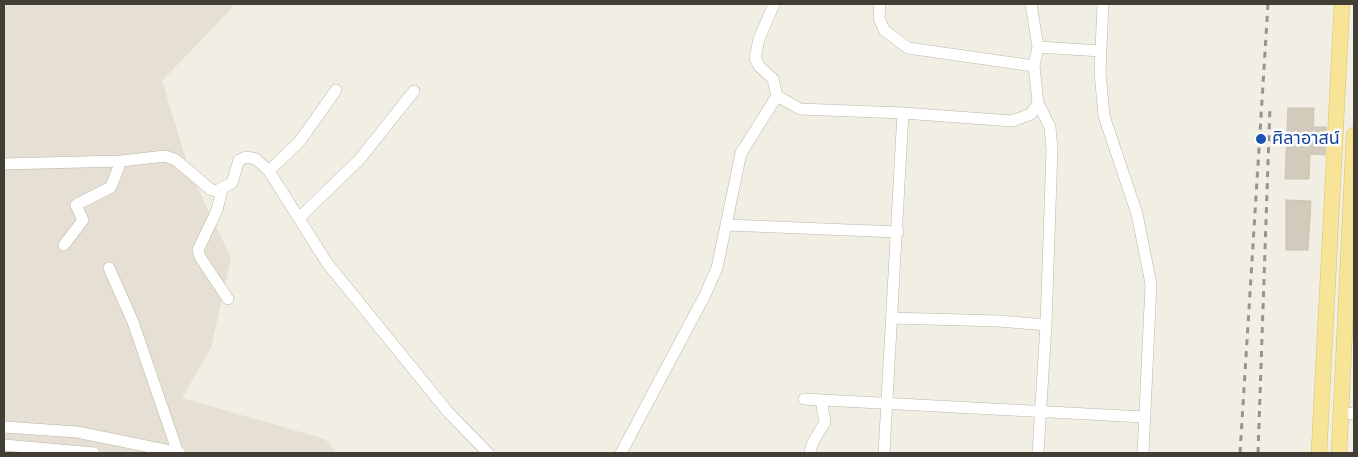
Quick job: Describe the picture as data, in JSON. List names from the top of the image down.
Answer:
{
  "places": ["ศิลาอาสน์"]
}
